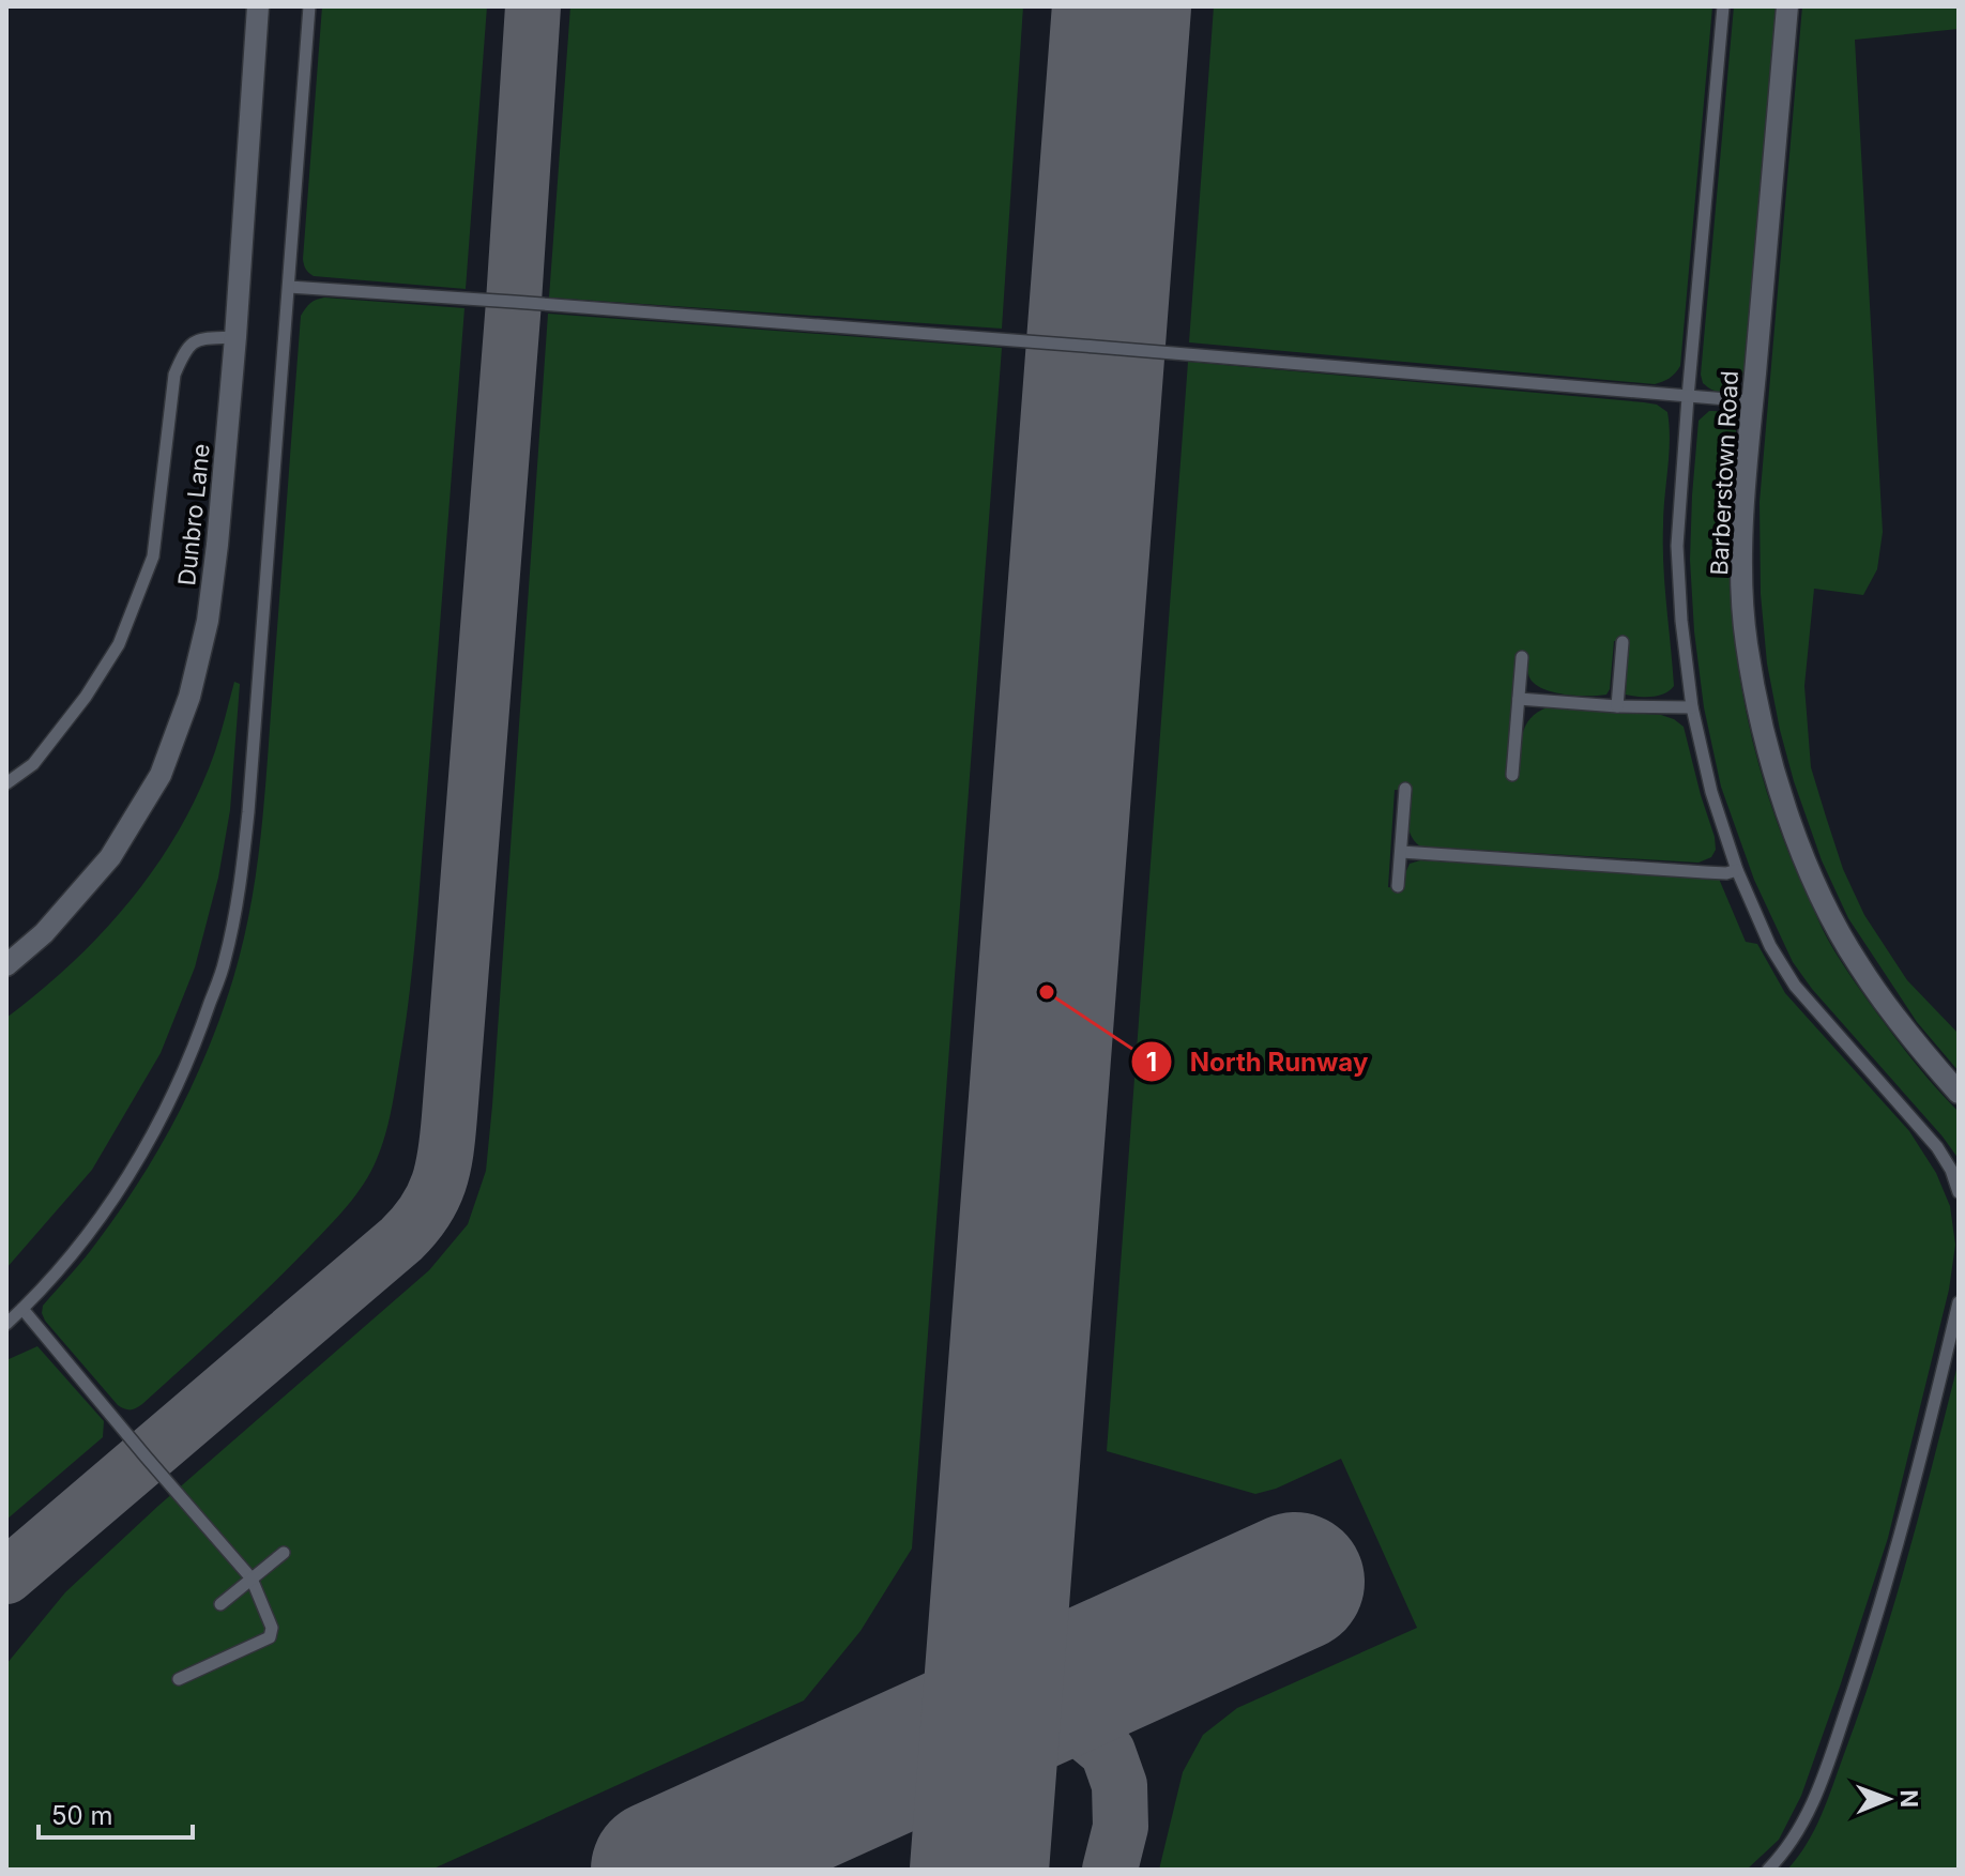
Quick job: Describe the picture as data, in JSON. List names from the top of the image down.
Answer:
{
  "streets": {
    "main road": ["Barberstown Road", "Dunbro Lane"]
  },
  "places": ["North Runway"],
  "scale_bar": "50 m",
  "north": "right"
}
